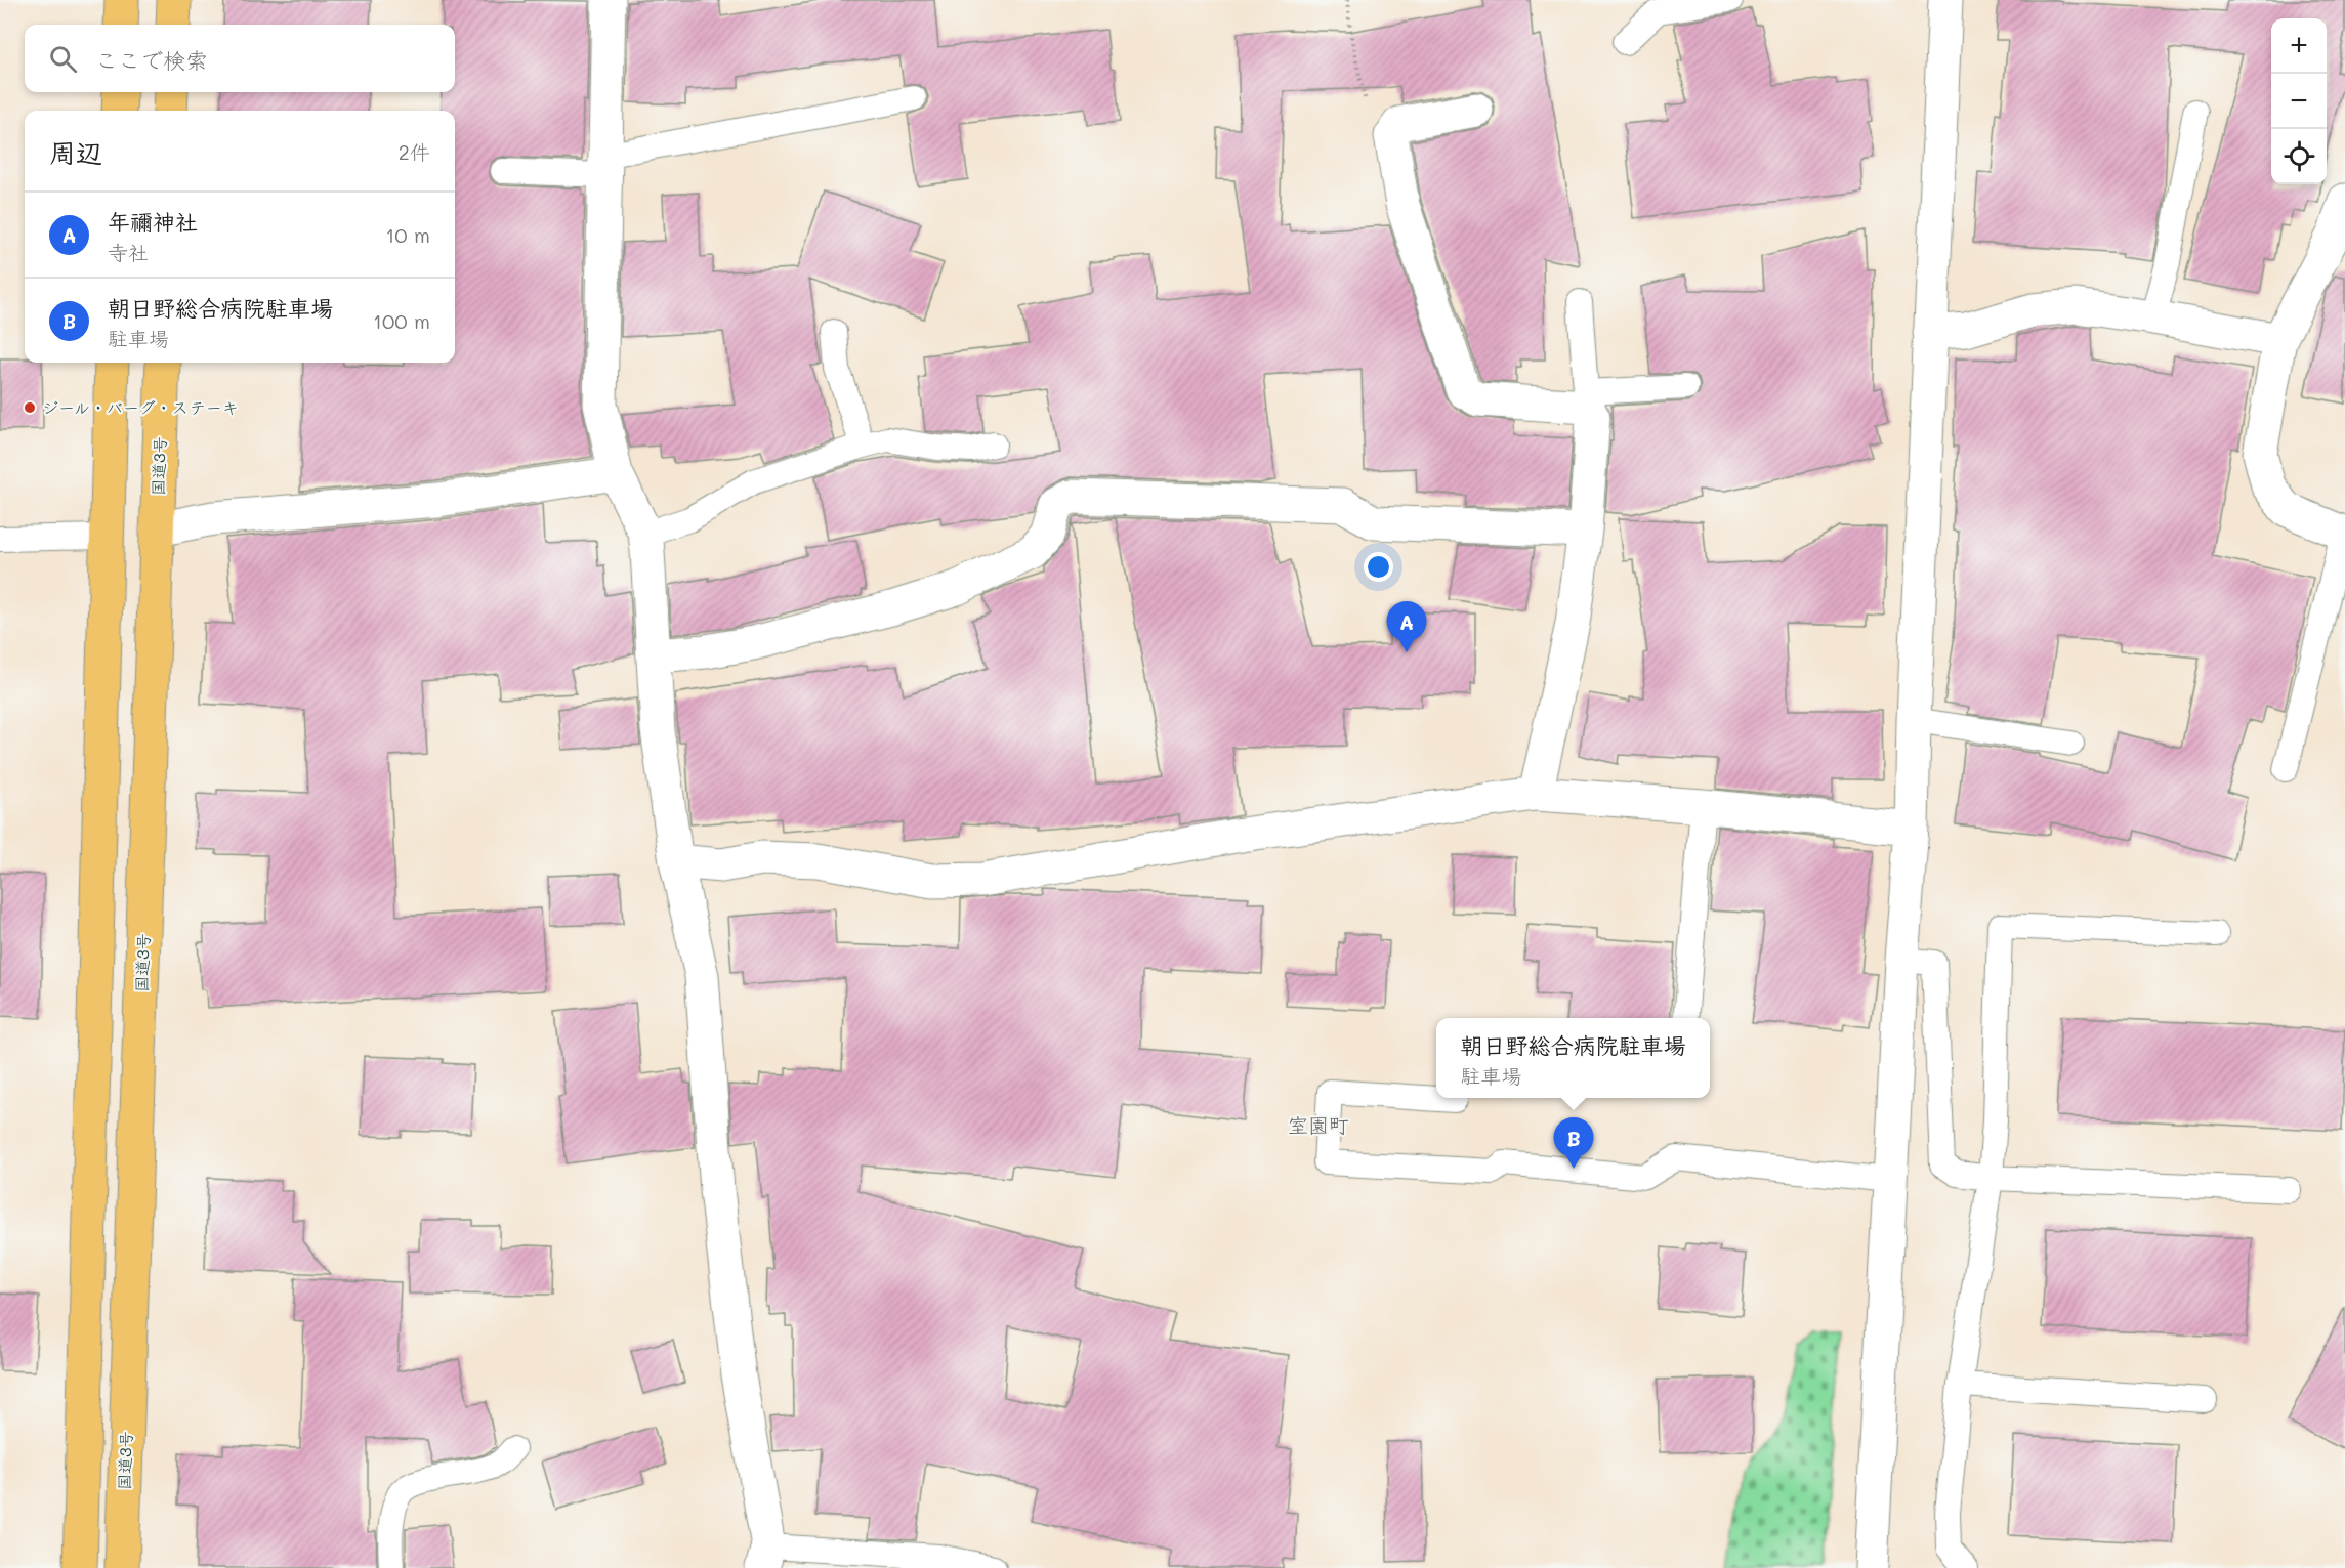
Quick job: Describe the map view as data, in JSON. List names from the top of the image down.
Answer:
{
  "streets": {
    "highway": ["国道3号"]
  },
  "districts": ["室園町"],
  "places": ["ジール・バーグ・ステーキ"],
  "page": {
    "map_buttons": ["+", "−"],
    "search": "ここで検索",
    "heading": ["周辺", "2件"],
    "list": [
      {
        "mark": "A",
        "name": "年禰神社",
        "note": "寺社",
        "value": "10 m"
      },
      {
        "mark": "B",
        "name": "朝日野総合病院駐車場",
        "note": "駐車場",
        "value": "100 m"
      }
    ],
    "pins": ["A", "B"],
    "popup": ["朝日野総合病院駐車場", "駐車場"]
  }
}
